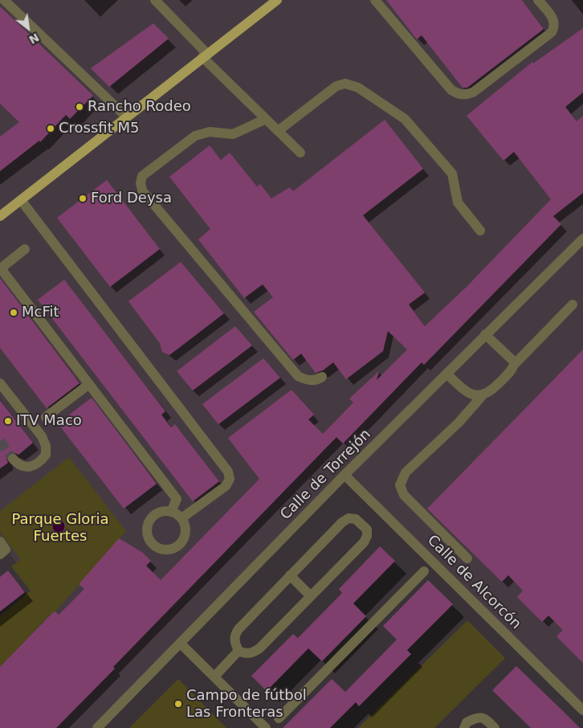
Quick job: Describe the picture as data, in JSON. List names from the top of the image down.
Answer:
{
  "streets": {
    "street": ["Calle de Torrejón", "Calle de Alcorcón"]
  },
  "crossings": [
    ["Calle de Torrejón", "Calle de Alcorcón"]
  ],
  "parks": ["Parque Gloria Fuertes"],
  "places": [
    "Rancho Rodeo",
    "Crossfit M5",
    "Ford Deysa",
    "McFit",
    "ITV Maco",
    "Campo de fútbol Las Fronteras"
  ],
  "north": "bottom right"
}
